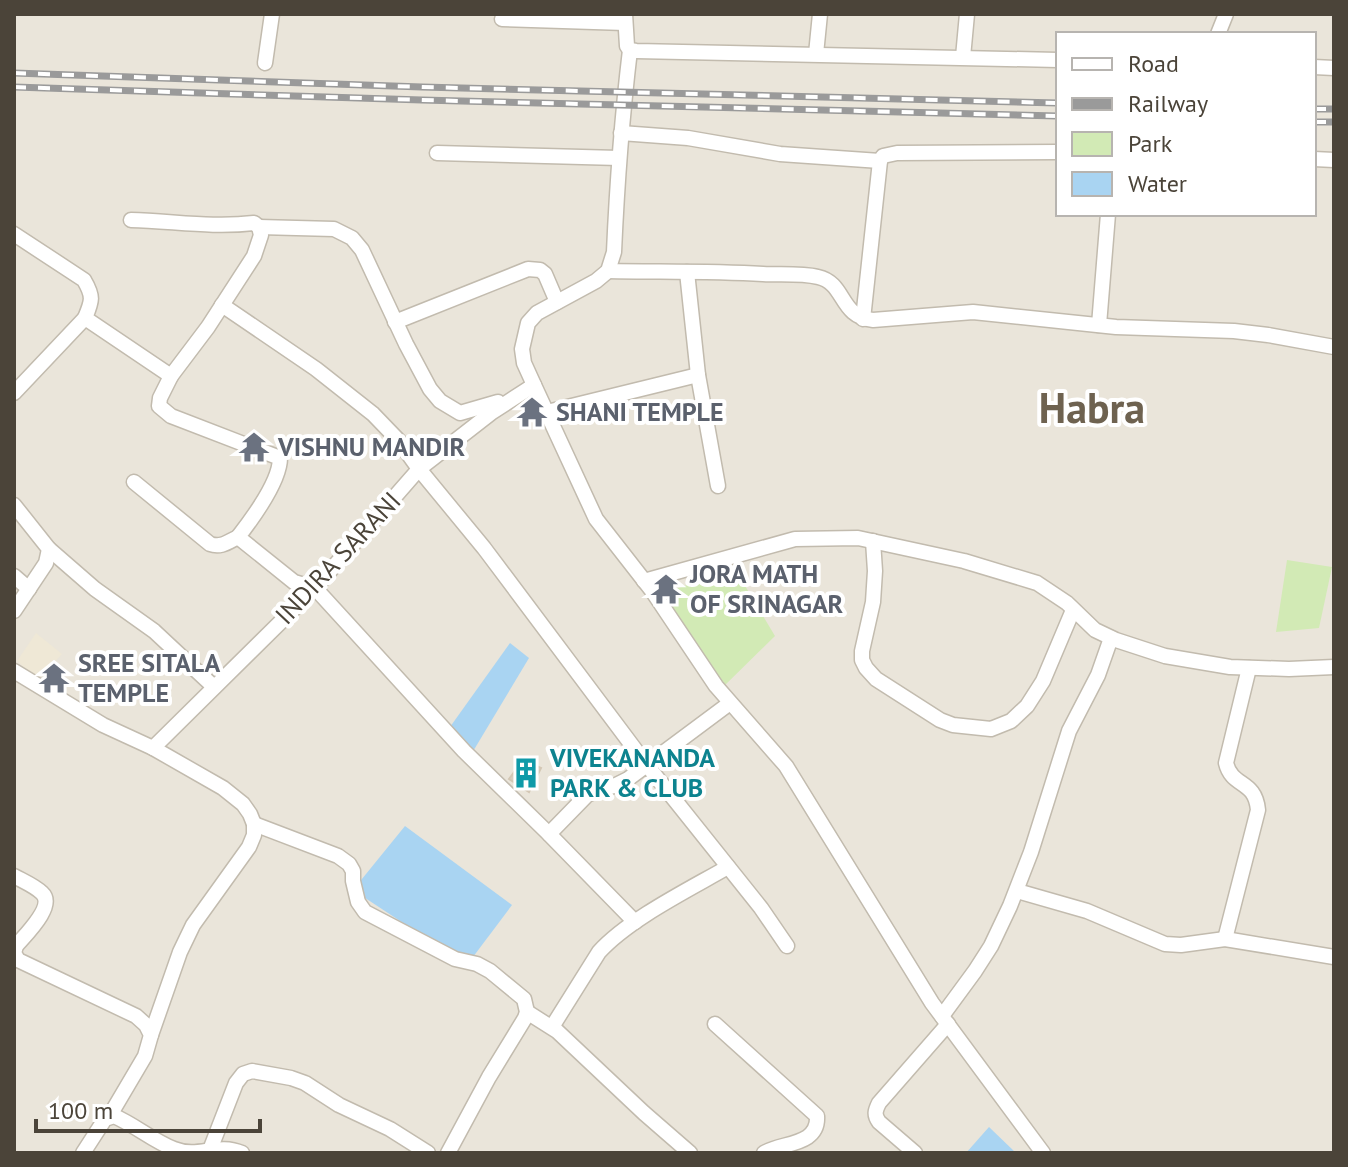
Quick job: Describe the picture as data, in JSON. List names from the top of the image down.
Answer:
{
  "streets": {
    "street": ["INDIRA SARANI"]
  },
  "districts": ["Habra"],
  "places": {
    "temple": [
      "SHANI TEMPLE",
      "VISHNU MANDIR",
      "JORA MATH OF SRINAGAR",
      "SREE SITALA TEMPLE"
    ],
    "building": ["VIVEKANANDA PARK & CLUB"]
  },
  "legend": [
    "Road",
    "Railway",
    "Park",
    "Water"
  ],
  "scale_bar": "100 m"
}
